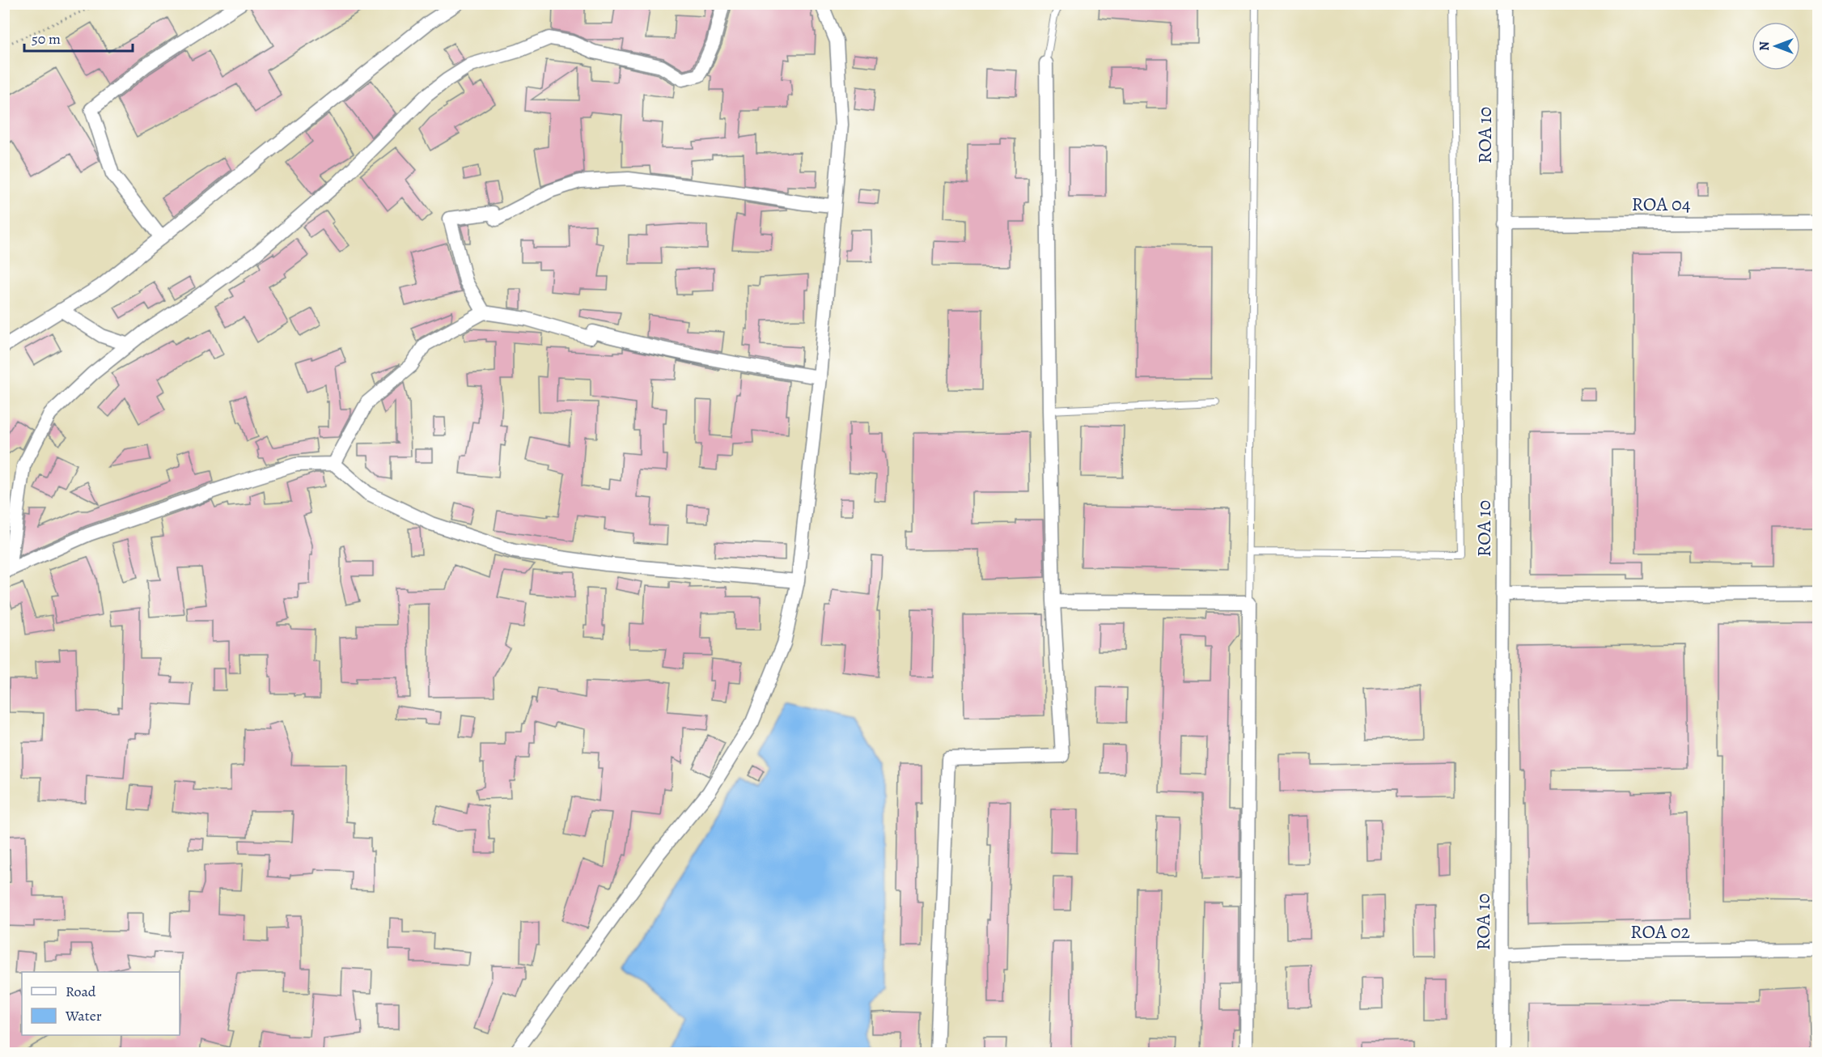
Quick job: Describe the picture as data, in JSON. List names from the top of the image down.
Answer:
{
  "streets": {
    "street": ["ROA 10", "ROA 04", "ROA 02"]
  },
  "crossings": [
    ["ROA 10", "ROA 04"],
    ["ROA 10", "ROA 02"]
  ],
  "legend": ["Road", "Water"],
  "scale_bar": "50 m",
  "north": "left"
}
